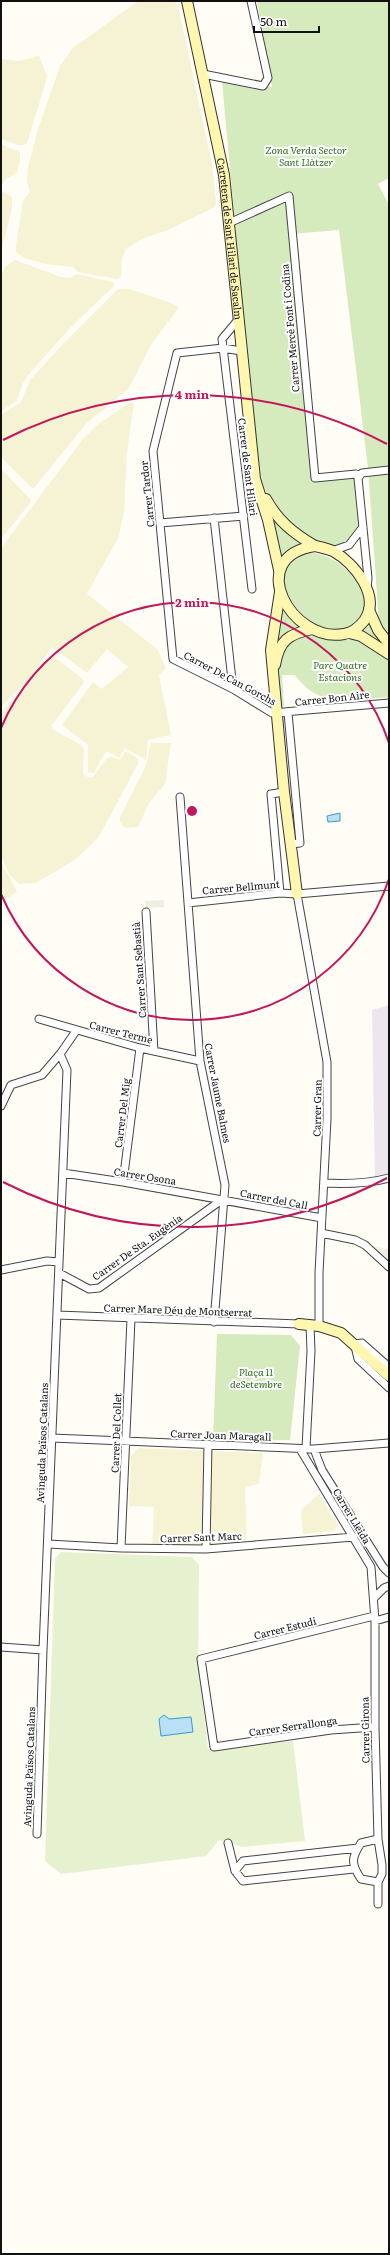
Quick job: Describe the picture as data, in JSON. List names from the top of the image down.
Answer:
{
  "streets": {
    "street": [
      "Carretera de Sant Hilari de Sacalm",
      "Carrer Mercè Font i Codina",
      "Carrer de Sant Hilari",
      "Carrer Tardor",
      "Carrer De Can Gorchs",
      "Carrer Bon Aire",
      "Carrer Bellmunt",
      "Carrer Sant Sebastià",
      "Carrer Terme",
      "Carrer Jaume Balmes",
      "Carrer Gran",
      "Carrer Del Mig",
      "Carrer Osona",
      "Carrer del Call",
      "Carrer De Sta. Eugènia",
      "Carrer Mare Déu de Montserrat",
      "Carrer Del Collet",
      "Carrer Joan Maragall",
      "Avinguda Països Catalans",
      "Carrer Lleida",
      "Carrer Sant Marc",
      "Carrer Estudi",
      "Carrer Serrallonga",
      "Carrer Girona"
    ]
  },
  "crossings": [
    ["Carretera de Sant Hilari de Sacalm", "Carrer Mercè Font i Codina"],
    ["Carretera de Sant Hilari de Sacalm", "Carrer Tardor"],
    ["Carrer de Sant Hilari", "Carrer Tardor"],
    ["Carrer Tardor", "Carrer De Can Gorchs"],
    ["Carrer De Can Gorchs", "Carrer Bon Aire"],
    ["Carrer Bellmunt", "Carrer Jaume Balmes"],
    ["Carrer Bellmunt", "Carrer Gran"],
    ["Carrer Sant Sebastià", "Carrer Terme"],
    ["Carrer Terme", "Carrer Jaume Balmes"],
    ["Carrer Terme", "Carrer Del Mig"],
    ["Carrer Jaume Balmes", "Carrer Osona"],
    ["Carrer Jaume Balmes", "Carrer del Call"],
    ["Carrer Jaume Balmes", "Carrer De Sta. Eugènia"],
    ["Carrer Jaume Balmes", "Carrer Mare Déu de Montserrat"],
    ["Carrer Gran", "Carrer del Call"],
    ["Carrer Gran", "Carrer Joan Maragall"],
    ["Carrer Gran", "Carrer Lleida"],
    ["Carrer Del Mig", "Carrer Osona"],
    ["Carrer Osona", "Carrer del Call"],
    ["Carrer Osona", "Carrer De Sta. Eugènia"],
    ["Carrer Osona", "Avinguda Països Catalans"],
    ["Carrer del Call", "Carrer De Sta. Eugènia"],
    ["Carrer De Sta. Eugènia", "Avinguda Països Catalans"],
    ["Carrer Mare Déu de Montserrat", "Carrer Del Collet"],
    ["Carrer Mare Déu de Montserrat", "Avinguda Països Catalans"],
    ["Carrer Del Collet", "Carrer Joan Maragall"],
    ["Carrer Del Collet", "Carrer Sant Marc"],
    ["Carrer Joan Maragall", "Avinguda Països Catalans"],
    ["Carrer Joan Maragall", "Carrer Lleida"],
    ["Avinguda Països Catalans", "Carrer Sant Marc"],
    ["Carrer Lleida", "Carrer Sant Marc"],
    ["Carrer Lleida", "Carrer Estudi"],
    ["Carrer Lleida", "Carrer Girona"],
    ["Carrer Estudi", "Carrer Serrallonga"],
    ["Carrer Estudi", "Carrer Girona"],
    ["Carrer Serrallonga", "Carrer Girona"]
  ],
  "parks": ["Zona Verda Sector Sant Llàtzer", "Parc Quatre Estacions", "Plaça 11 deSetembre"],
  "scale_bar": "50 m",
  "rings": ["4 min", "2 min"]
}
